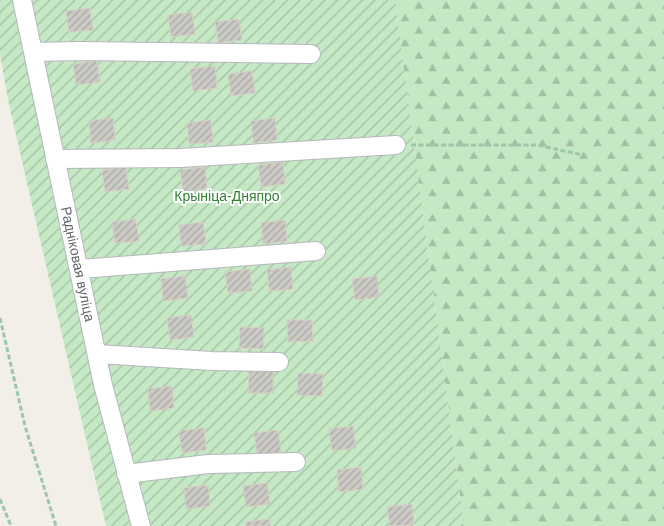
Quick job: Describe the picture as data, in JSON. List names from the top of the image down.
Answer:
{
  "streets": {
    "street": ["Радніковая вуліца"]
  },
  "parks": ["Крыніца-Дняпро"]
}
